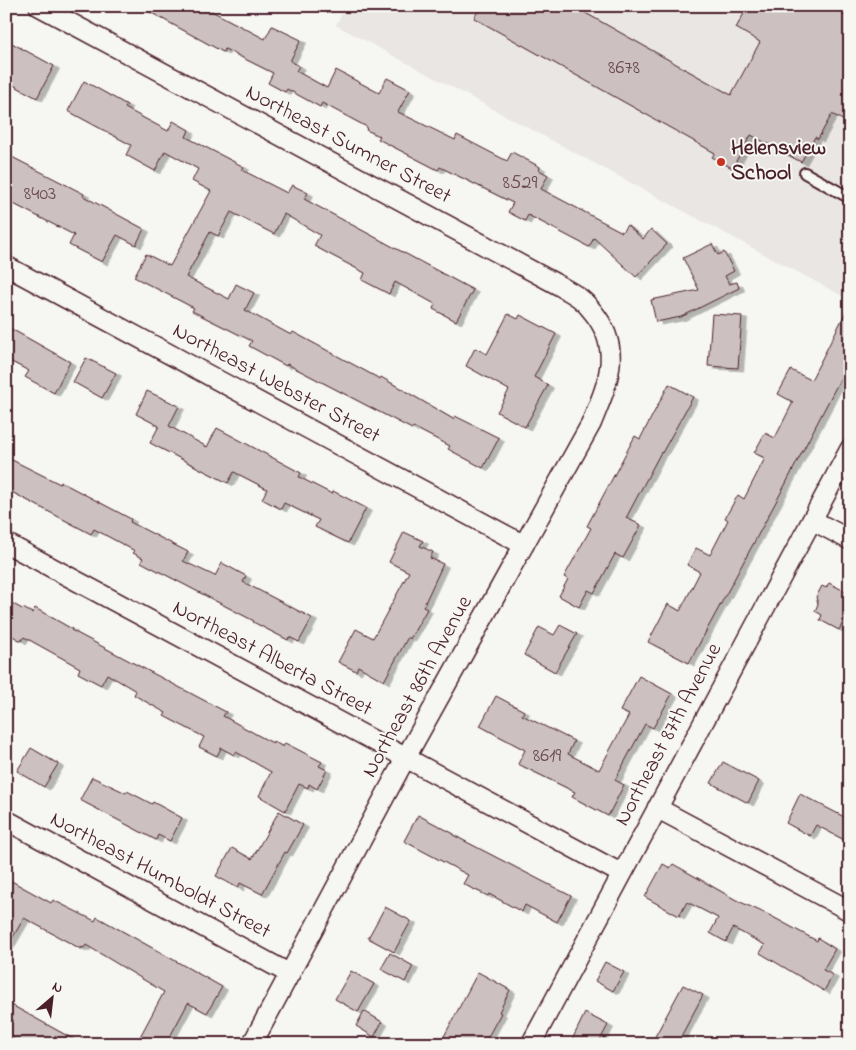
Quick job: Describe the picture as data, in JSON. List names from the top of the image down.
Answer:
{
  "streets": {
    "street": [
      "Northeast Sumner Street",
      "Northeast Webster Street",
      "Northeast Alberta Street",
      "Northeast 86th Avenue",
      "Northeast 87th Avenue",
      "Northeast Humboldt Street"
    ]
  },
  "crossings": [
    ["Northeast Sumner Street", "Northeast 86th Avenue"],
    ["Northeast Webster Street", "Northeast 86th Avenue"],
    ["Northeast Alberta Street", "Northeast 86th Avenue"],
    ["Northeast Alberta Street", "Northeast 87th Avenue"],
    ["Northeast 86th Avenue", "Northeast Humboldt Street"]
  ],
  "places": ["Helensview School"],
  "house_numbers": [
    "8678",
    "8529",
    "8403",
    "8619"
  ],
  "north": "top right"
}
